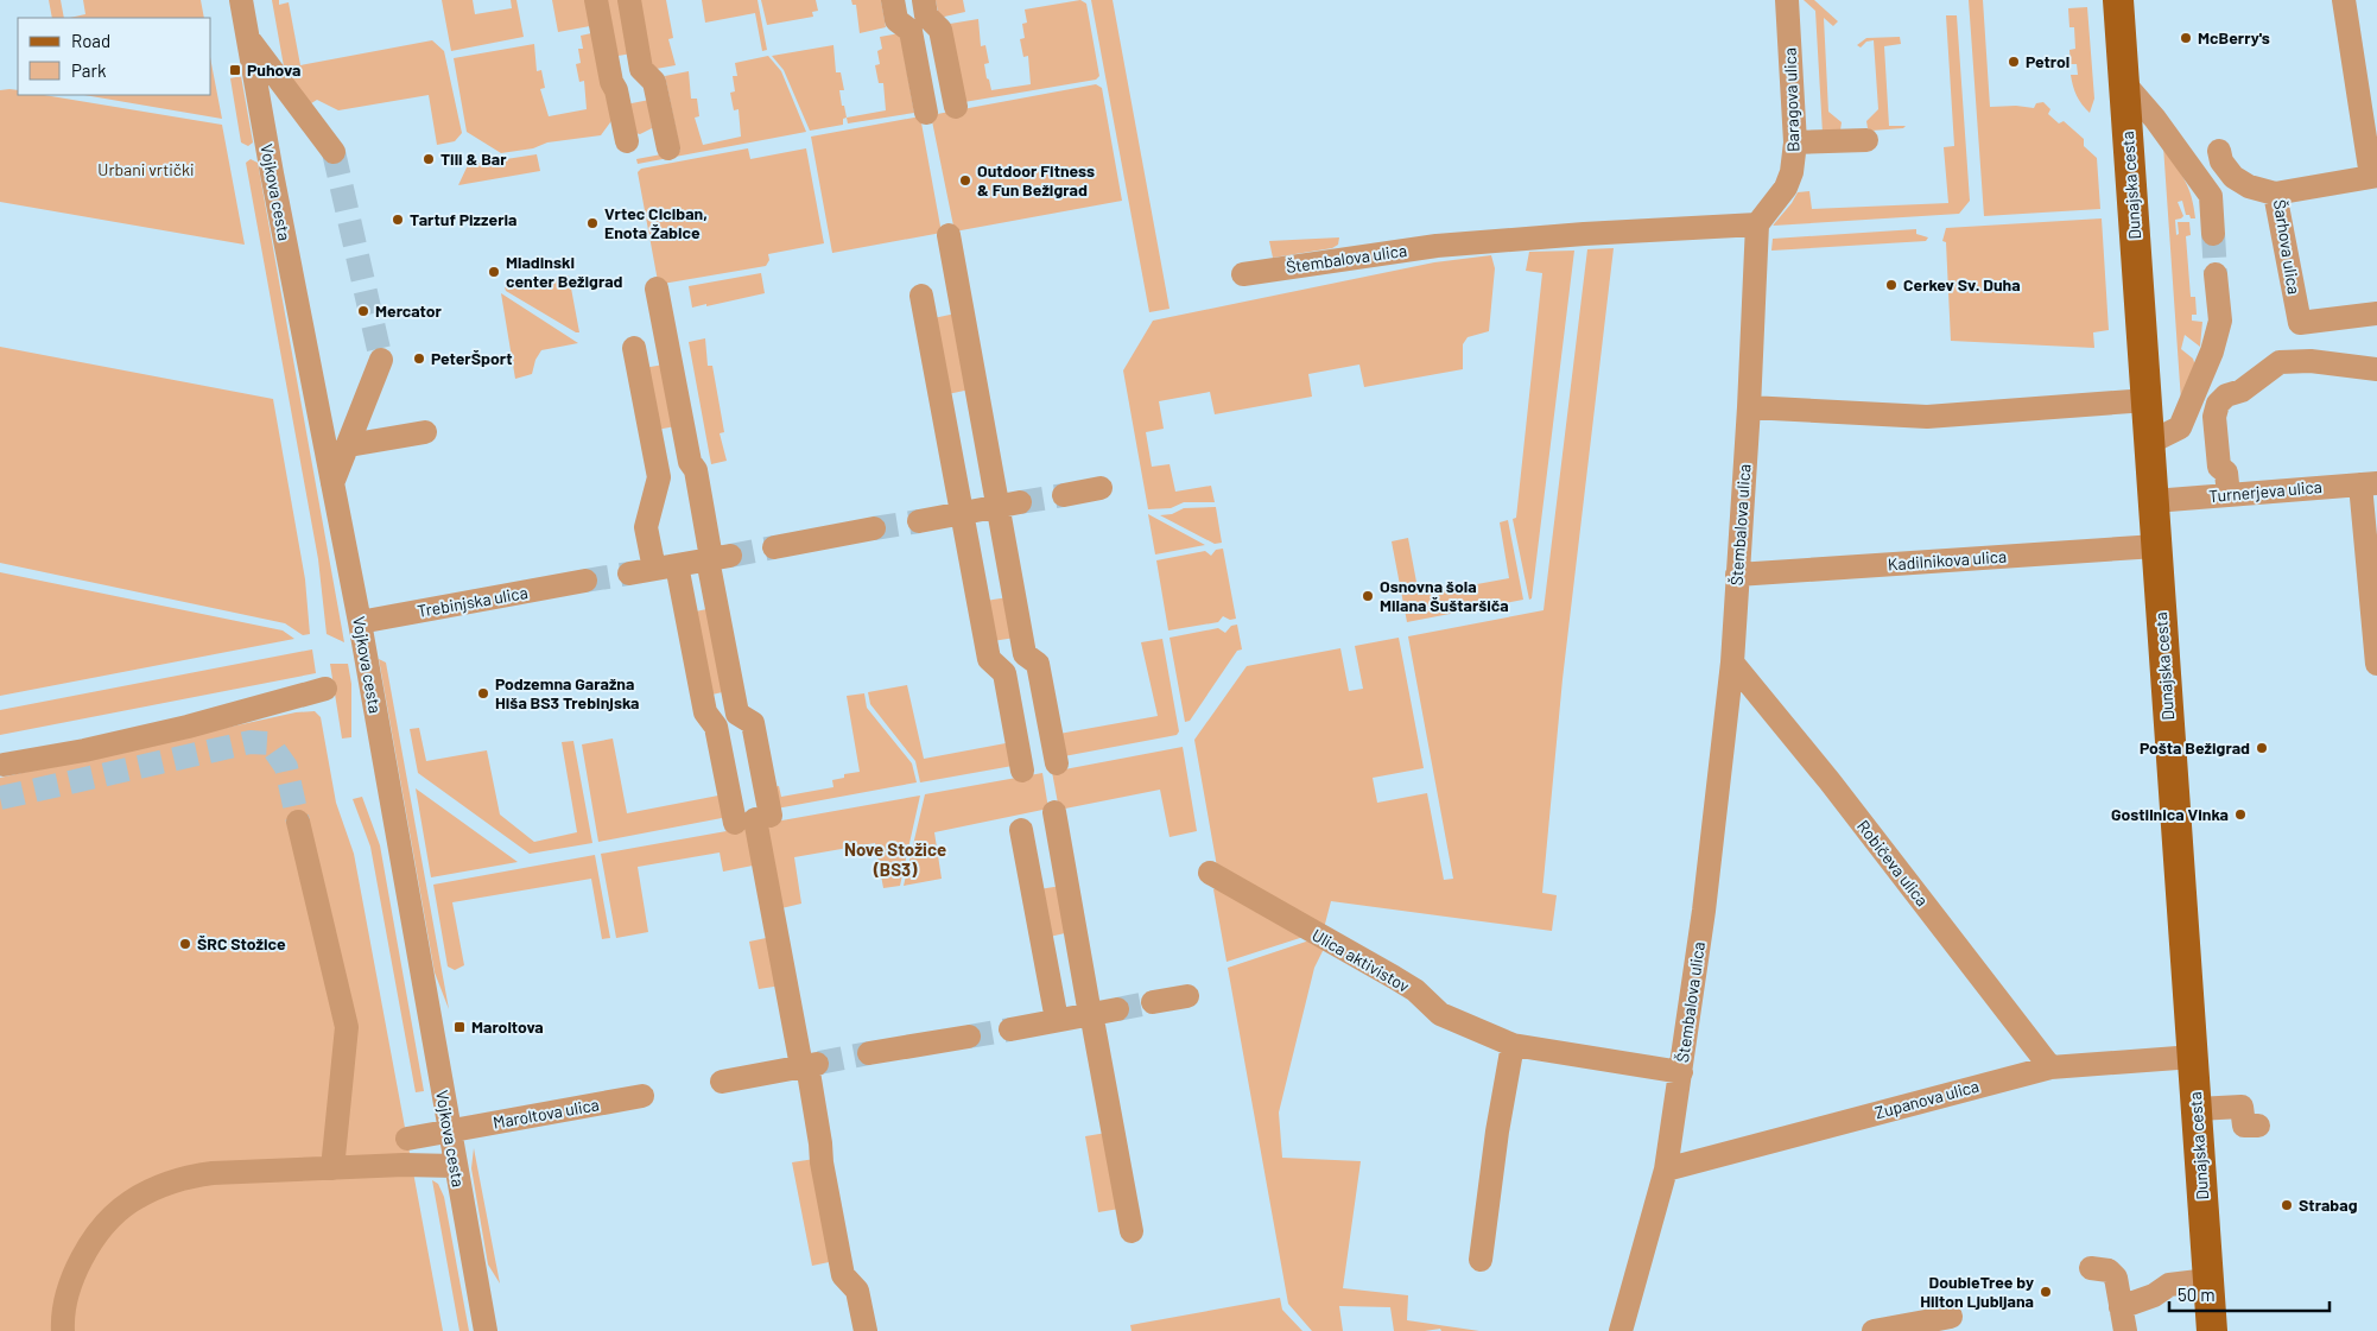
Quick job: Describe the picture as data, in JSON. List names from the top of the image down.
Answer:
{
  "streets": {
    "main road": ["Dunajska cesta"],
    "street": [
      "Baragova ulica",
      "Vojkova cesta",
      "Šarhova ulica",
      "Štembalova ulica",
      "Turnerjeva ulica",
      "Kadilnikova ulica",
      "Trebinjska ulica",
      "Robičeva ulica",
      "Ulica aktivistov",
      "Zupanova ulica",
      "Maroltova ulica"
    ]
  },
  "crossings": [
    ["Baragova ulica", "Štembalova ulica"],
    ["Dunajska cesta", "Turnerjeva ulica"],
    ["Dunajska cesta", "Kadilnikova ulica"],
    ["Dunajska cesta", "Zupanova ulica"],
    ["Vojkova cesta", "Trebinjska ulica"],
    ["Vojkova cesta", "Maroltova ulica"],
    ["Štembalova ulica", "Kadilnikova ulica"],
    ["Štembalova ulica", "Robičeva ulica"],
    ["Štembalova ulica", "Ulica aktivistov"],
    ["Štembalova ulica", "Zupanova ulica"],
    ["Robičeva ulica", "Zupanova ulica"]
  ],
  "districts": ["Nove Stožice (BS3)"],
  "parks": ["Urbani vrtički"],
  "places": {
    "other": [
      "McBerry's",
      "Petrol",
      "Tili & Bar",
      "Outdoor Fitness & Fun Bežigrad",
      "Tartuf Pizzeria",
      "Vrtec Ciciban, Enota Žabice",
      "Mladinski center Bežigrad",
      "Cerkev Sv. Duha",
      "Mercator",
      "PeterŠport",
      "Osnovna šola Milana Šuštaršiča",
      "Podzemna Garažna Hiša BS3 Trebinjska",
      "Pošta Bežigrad",
      "Gostilnica Vinka",
      "ŠRC Stožice",
      "Strabag",
      "DoubleTree by Hilton Ljubljana"
    ],
    "transit": ["Puhova", "Maroltova"]
  },
  "legend": ["Road", "Park"],
  "scale_bar": "50 m"
}
